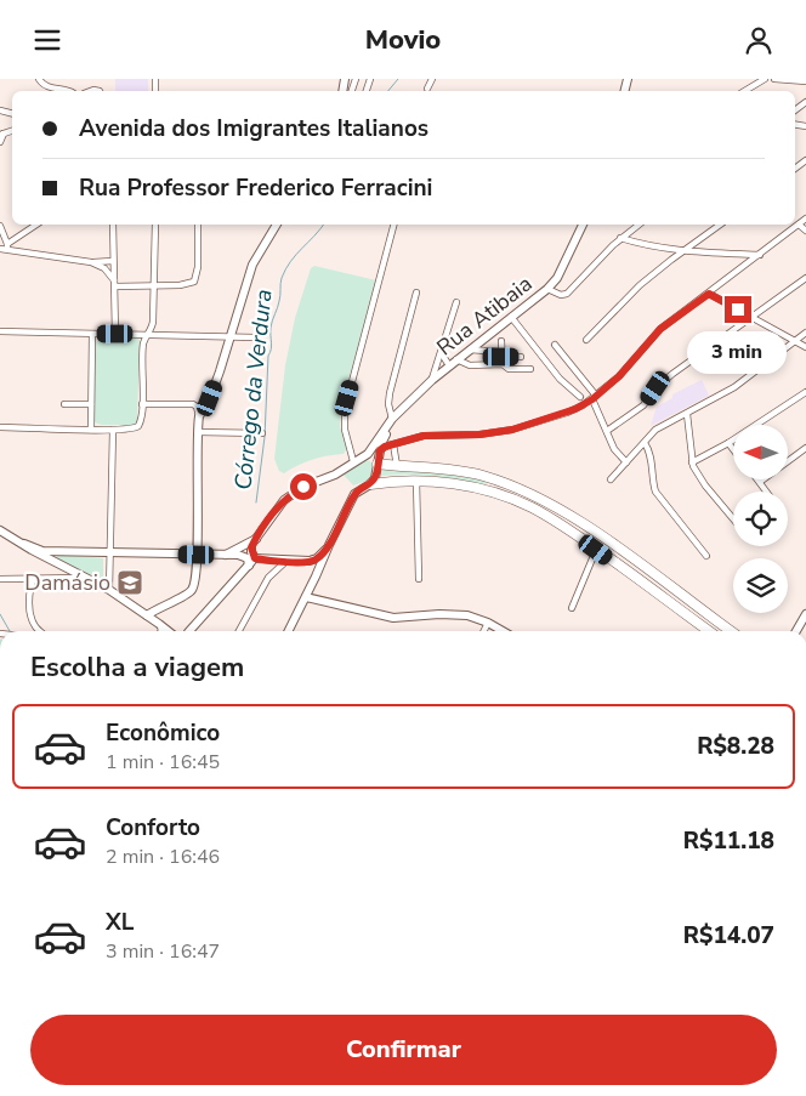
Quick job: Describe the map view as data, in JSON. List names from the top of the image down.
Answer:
{
  "streets": {
    "main road": ["Rua Atibaia"]
  },
  "water": ["Córrego da Verdura"],
  "places": {
    "school or university": ["Damásio"]
  },
  "north": "left",
  "page": {
    "header": "Movio",
    "banner": ["Avenida dos Imigrantes Italianos", "Rua Professor Frederico Ferracini"],
    "bubble": "3 min",
    "heading": "Escolha a viagem",
    "list": [
      {
        "name": "Econômico",
        "note": "1 min · 16:45",
        "value": "R$8.28"
      },
      {
        "name": "Conforto",
        "note": "2 min · 16:46",
        "value": "R$11.18"
      },
      {
        "name": "XL",
        "note": "3 min · 16:47",
        "value": "R$14.07"
      }
    ],
    "buttons": "Confirmar"
  }
}
